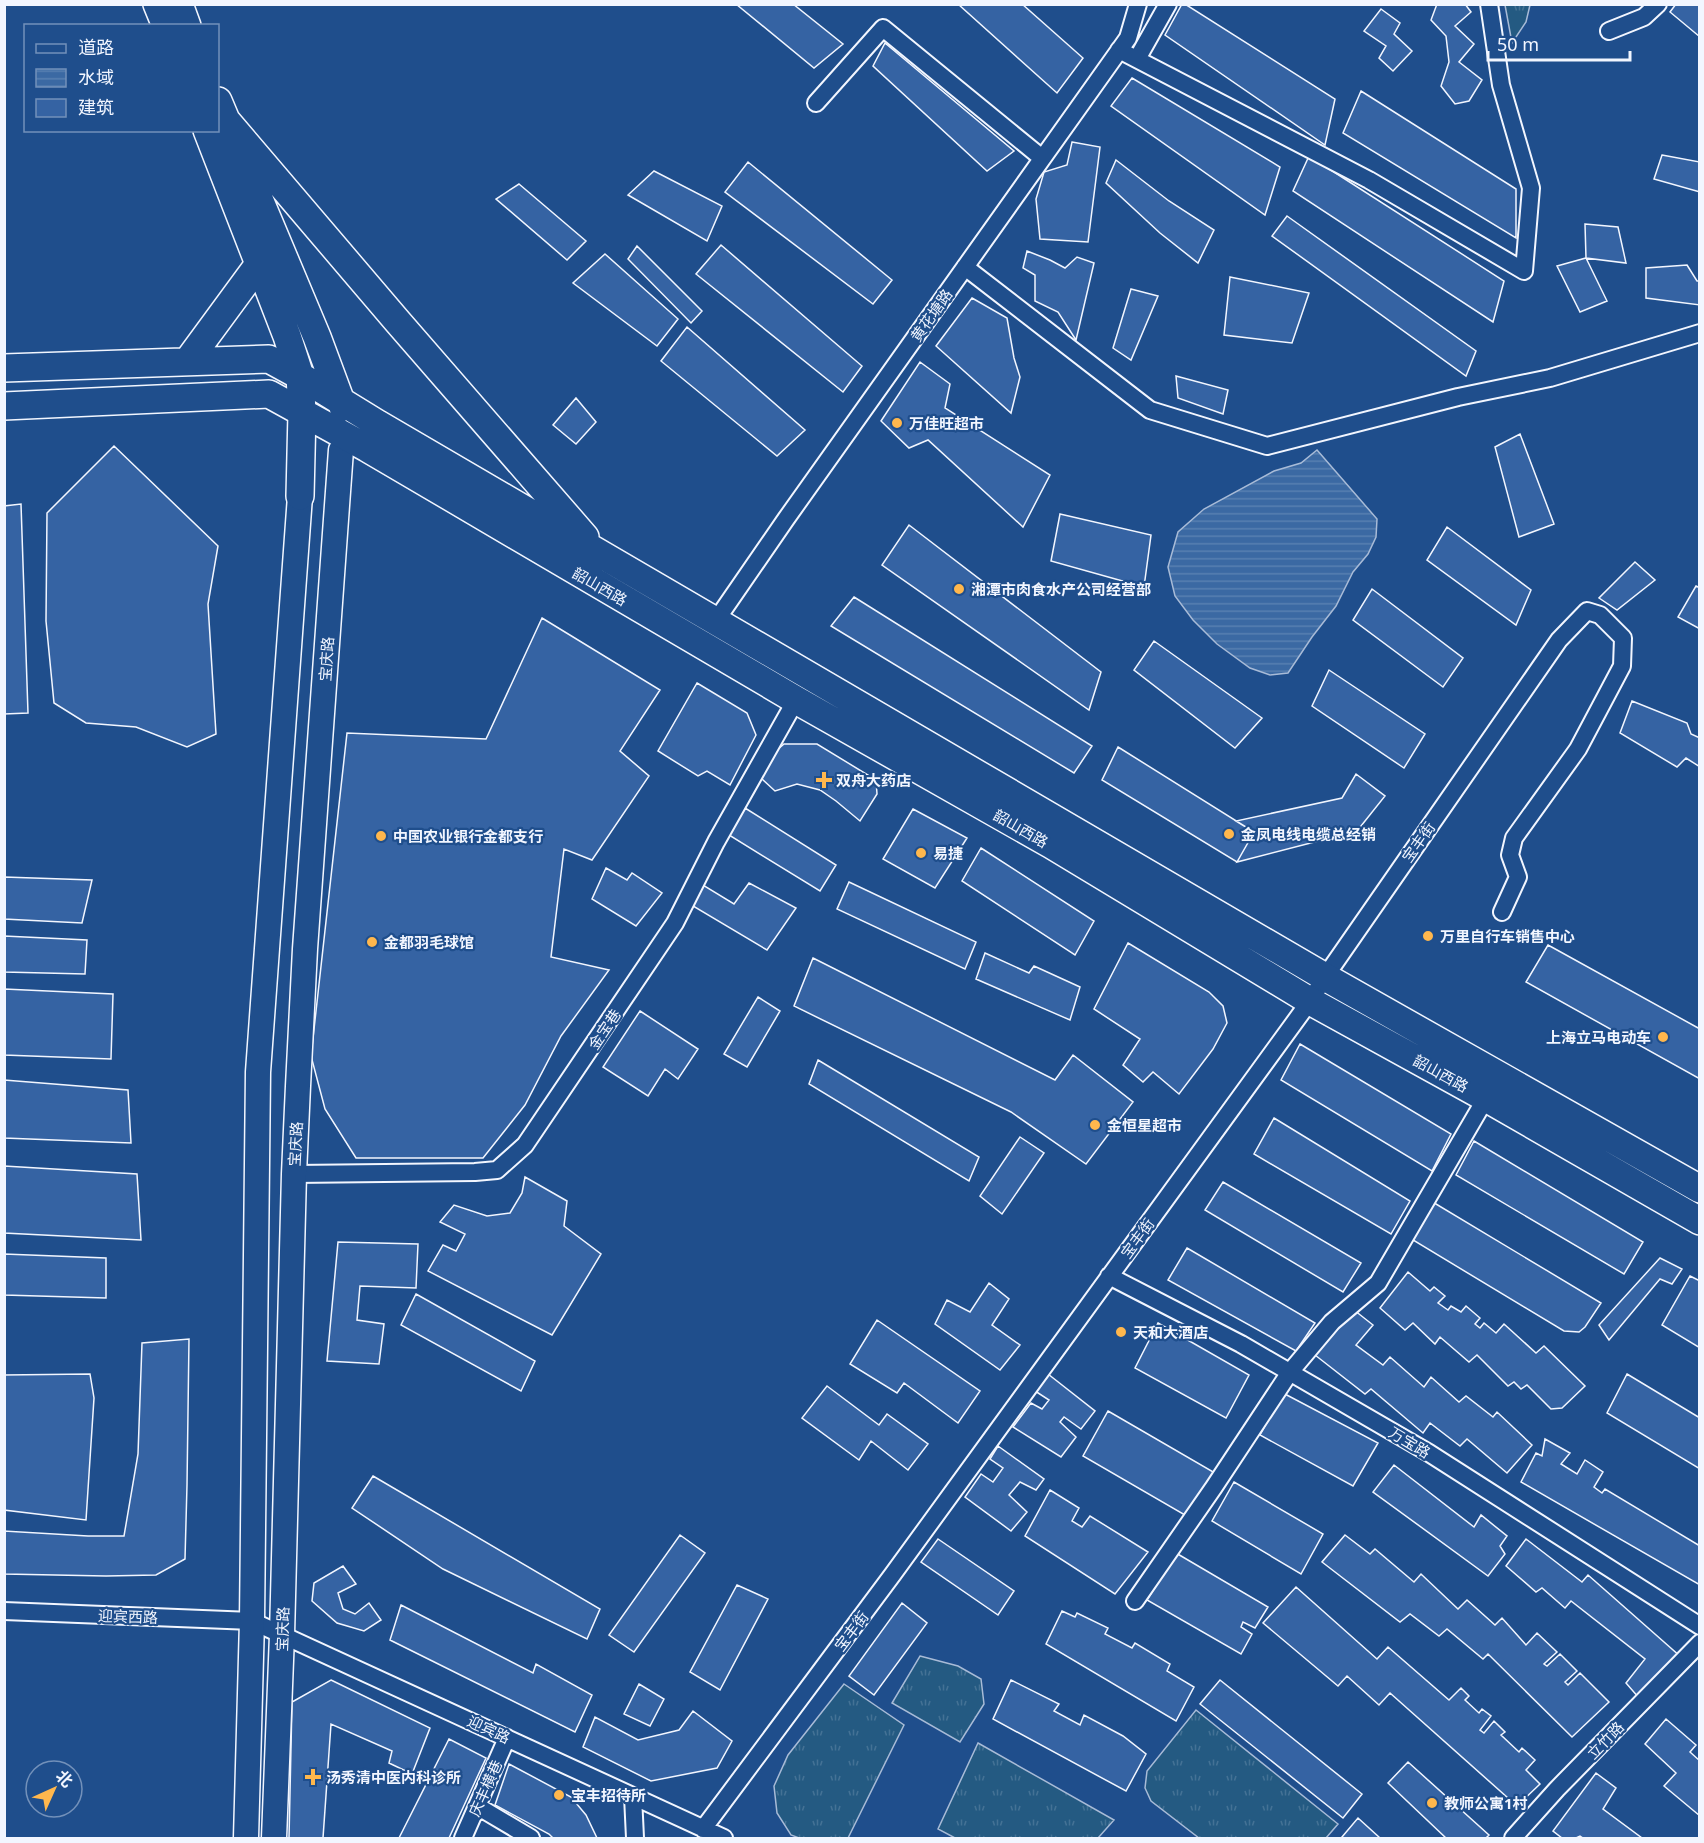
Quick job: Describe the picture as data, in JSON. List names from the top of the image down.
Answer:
{
  "streets": {
    "main road": ["韶山西路"],
    "street": [
      "黄花塘路",
      "宝庆路",
      "宝丰街",
      "金宝巷",
      "万宝路",
      "迎宾西路",
      "迎宾路",
      "立竹路",
      "庆丰横巷"
    ]
  },
  "crossings": [
    ["黄花塘路", "韶山西路"],
    ["韶山西路", "宝庆路"],
    ["韶山西路", "宝丰街"],
    ["韶山西路", "金宝巷"],
    ["宝庆路", "金宝巷"],
    ["宝庆路", "迎宾西路"],
    ["宝庆路", "迎宾路"],
    ["宝丰街", "万宝路"],
    ["宝丰街", "迎宾路"],
    ["迎宾西路", "迎宾路"],
    ["迎宾路", "庆丰横巷"]
  ],
  "places": {
    "other": [
      "万佳旺超市",
      "湘潭市肉食水产公司经营部",
      "金凤电线电缆总经销",
      "中国农业银行金都支行",
      "易捷",
      "万里自行车销售中心",
      "金都羽毛球馆",
      "上海立马电动车",
      "金恒星超市",
      "天和大酒店",
      "宝丰招待所",
      "教师公寓1村"
    ],
    "health": ["双舟大药店", "汤秀清中医内科诊所"]
  },
  "legend": ["道路", "水域", "建筑"],
  "scale_bar": "50 m",
  "north": "top right"
}
